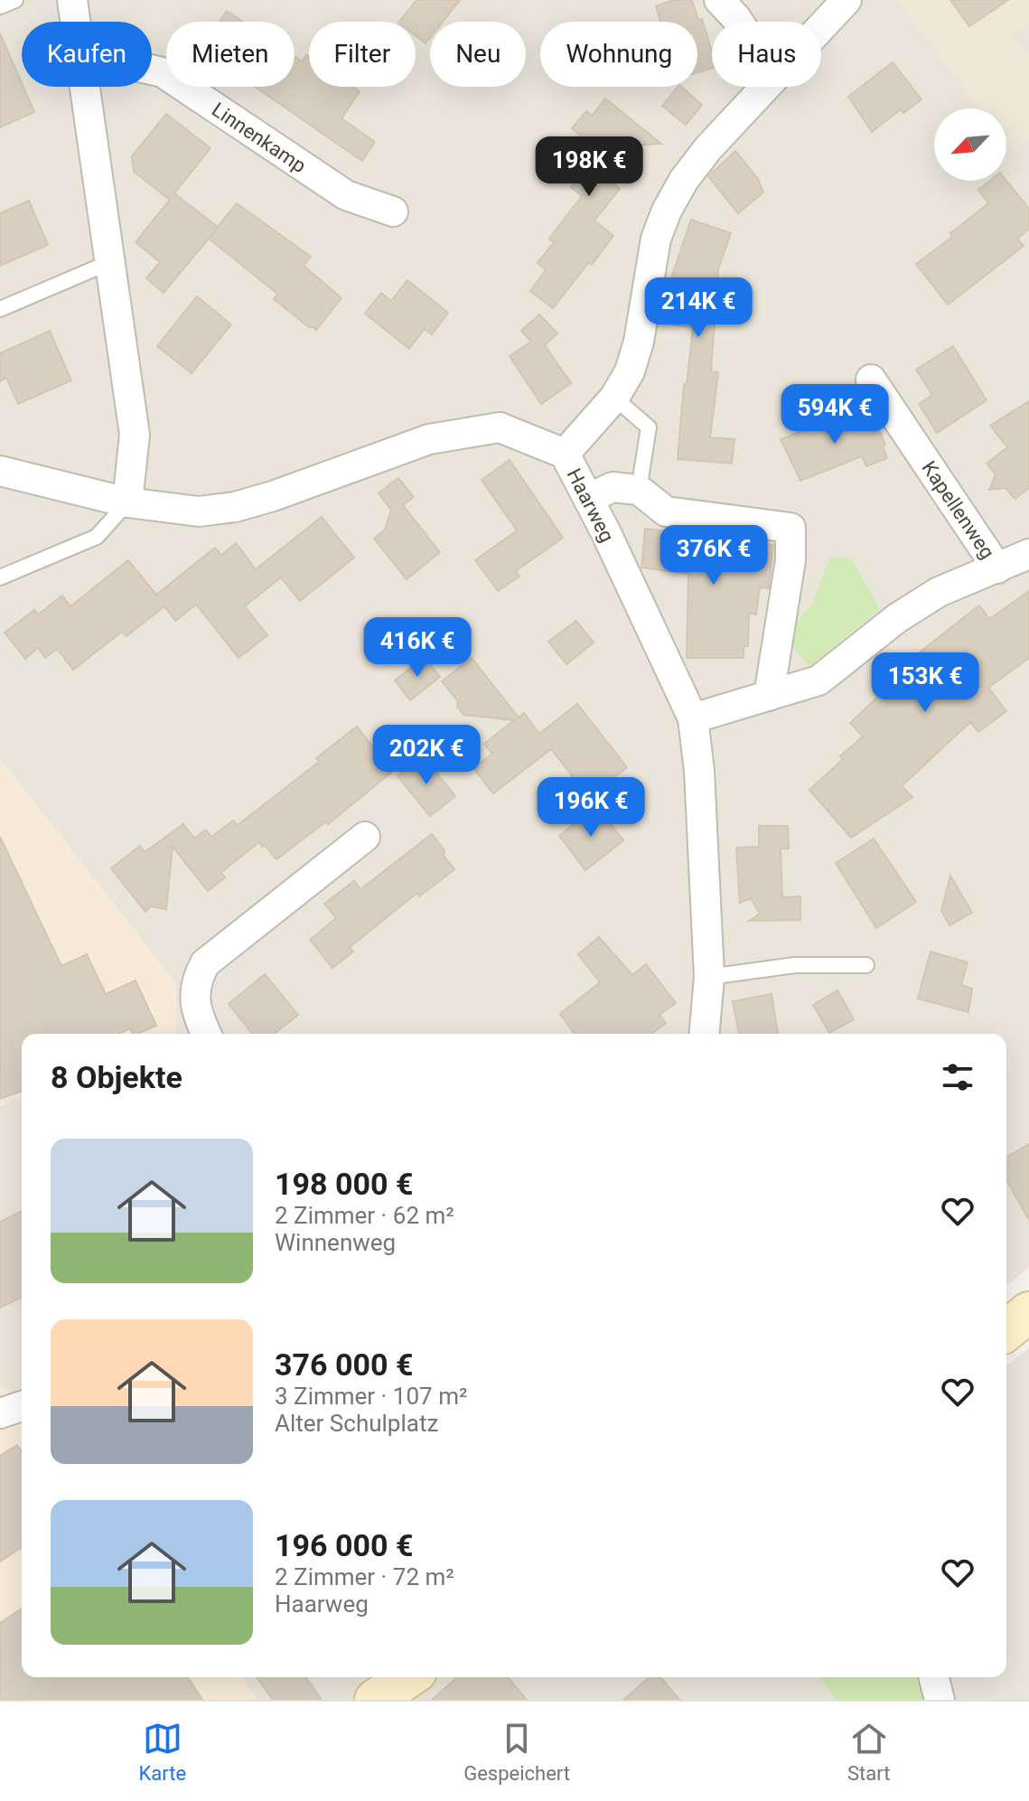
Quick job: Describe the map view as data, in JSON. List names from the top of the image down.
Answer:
{
  "streets": {
    "street": ["Linnenkamp", "Haarweg", "Kapellenweg"]
  },
  "north": "bottom left",
  "page": {
    "chip": [
      "Kaufen",
      "Mieten",
      "Filter",
      "Neu",
      "Wohnung",
      "Haus"
    ],
    "price": [
      "198K €",
      "214K €",
      "594K €",
      "376K €",
      "416K €",
      "153K €",
      "202K €",
      "196K €"
    ],
    "heading": "8 Objekte",
    "list": [
      {
        "name": "198 000 €",
        "note": "2 Zimmer · 62 m² · Winnenweg"
      },
      {
        "name": "376 000 €",
        "note": "3 Zimmer · 107 m² · Alter Schulplatz"
      },
      {
        "name": "196 000 €",
        "note": "2 Zimmer · 72 m² · Haarweg"
      }
    ],
    "tabs": ["Karte", "Gespeichert", "Start"]
  }
}
